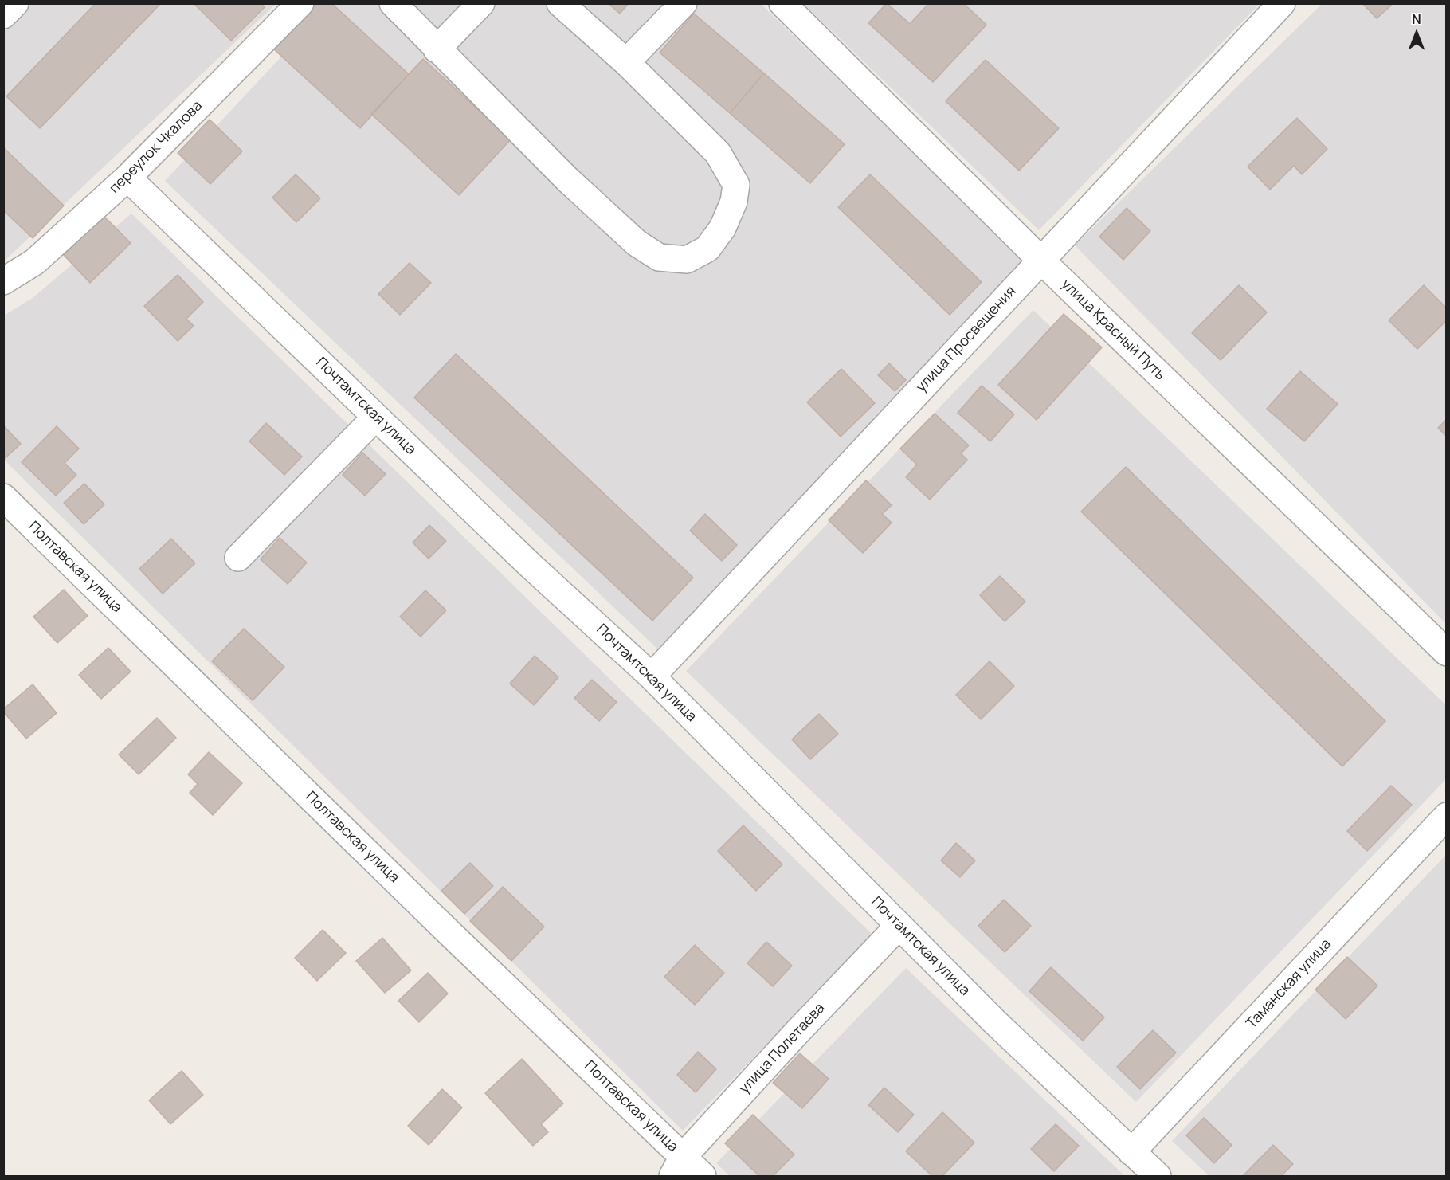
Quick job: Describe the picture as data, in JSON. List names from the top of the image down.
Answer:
{
  "streets": {
    "street": [
      "переулок Чкалова",
      "улица Красный Путь",
      "улица Просвещения",
      "Почтамтская улица",
      "Полтавская улица",
      "Таманская улица",
      "улица Полетаева"
    ]
  },
  "crossings": [
    ["переулок Чкалова", "Почтамтская улица"],
    ["улица Красный Путь", "улица Просвещения"],
    ["улица Просвещения", "Почтамтская улица"],
    ["Почтамтская улица", "Таманская улица"],
    ["Почтамтская улица", "улица Полетаева"],
    ["Полтавская улица", "улица Полетаева"]
  ],
  "north": "top"
}
